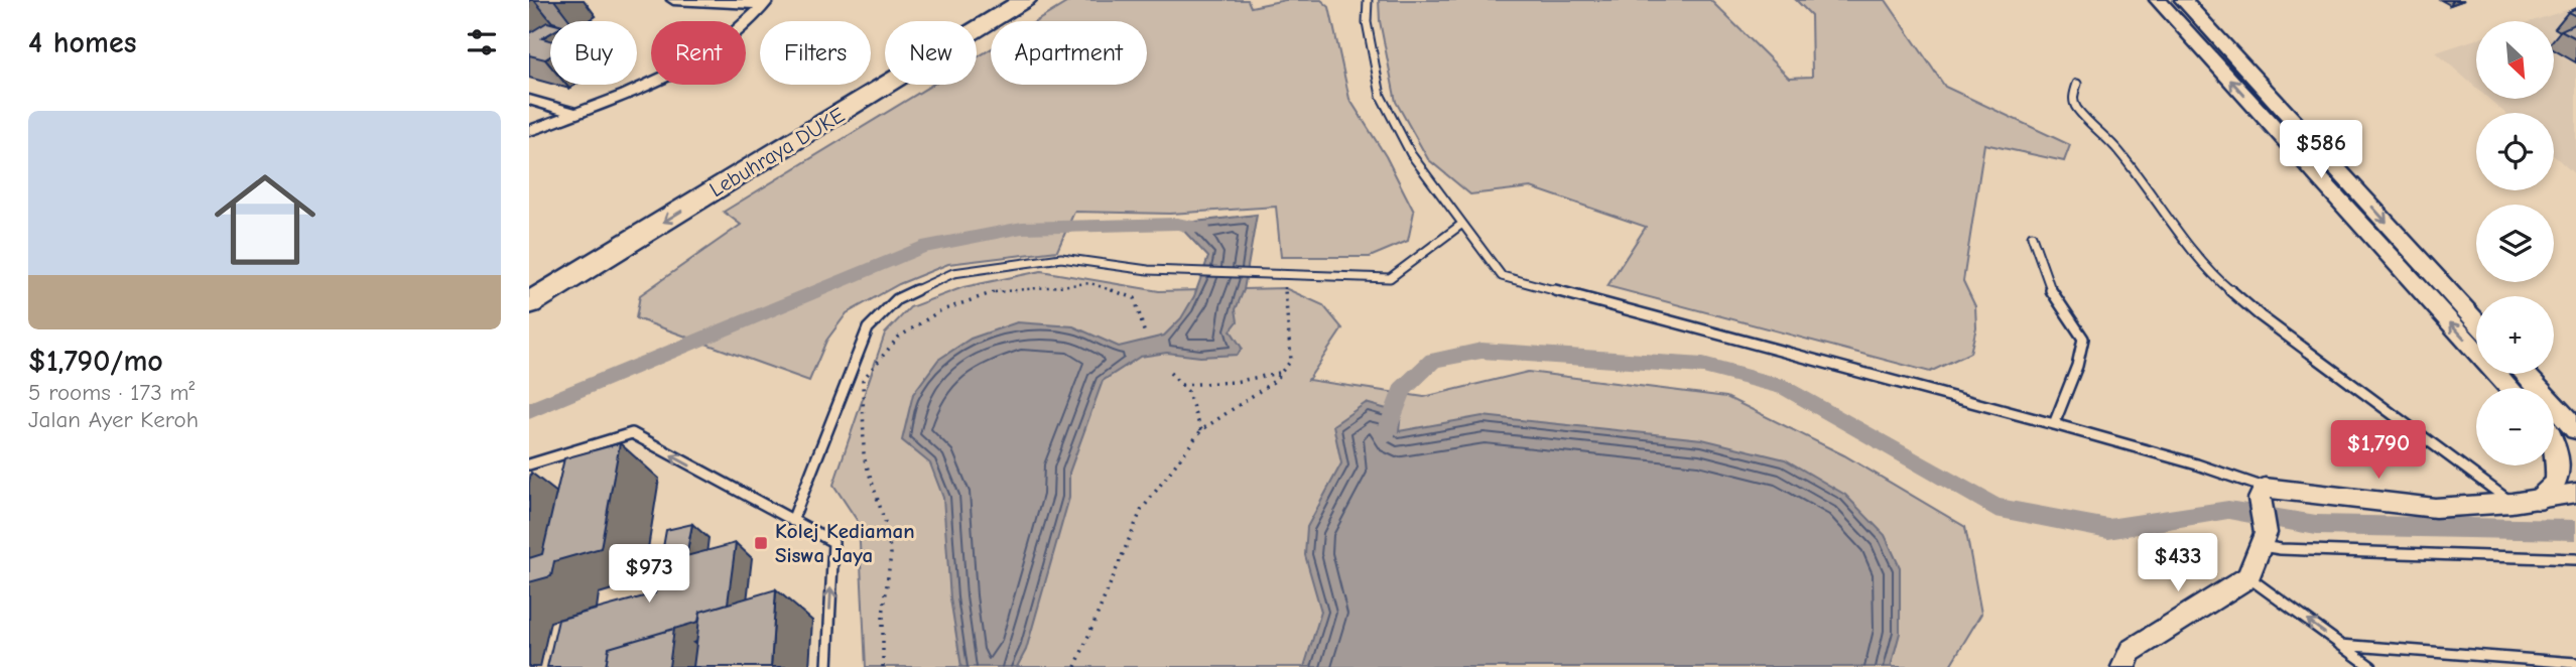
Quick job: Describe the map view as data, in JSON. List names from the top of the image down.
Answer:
{
  "streets": {
    "highway": ["Lebuhraya DUKE"]
  },
  "places": {
    "transit": ["Kolej Kediaman Siswa Jaya"]
  },
  "north": "bottom right",
  "page": {
    "heading": "4 homes",
    "map_buttons": ["+", "−"],
    "chip": [
      "Buy",
      "Rent",
      "Filters",
      "New",
      "Apartment"
    ],
    "list": [
      {
        "name": "$1,790/mo",
        "note": "5 rooms · 173 m² · Jalan Ayer Keroh"
      }
    ],
    "price": [
      "$586",
      "$1,790",
      "$433",
      "$973"
    ]
  }
}
